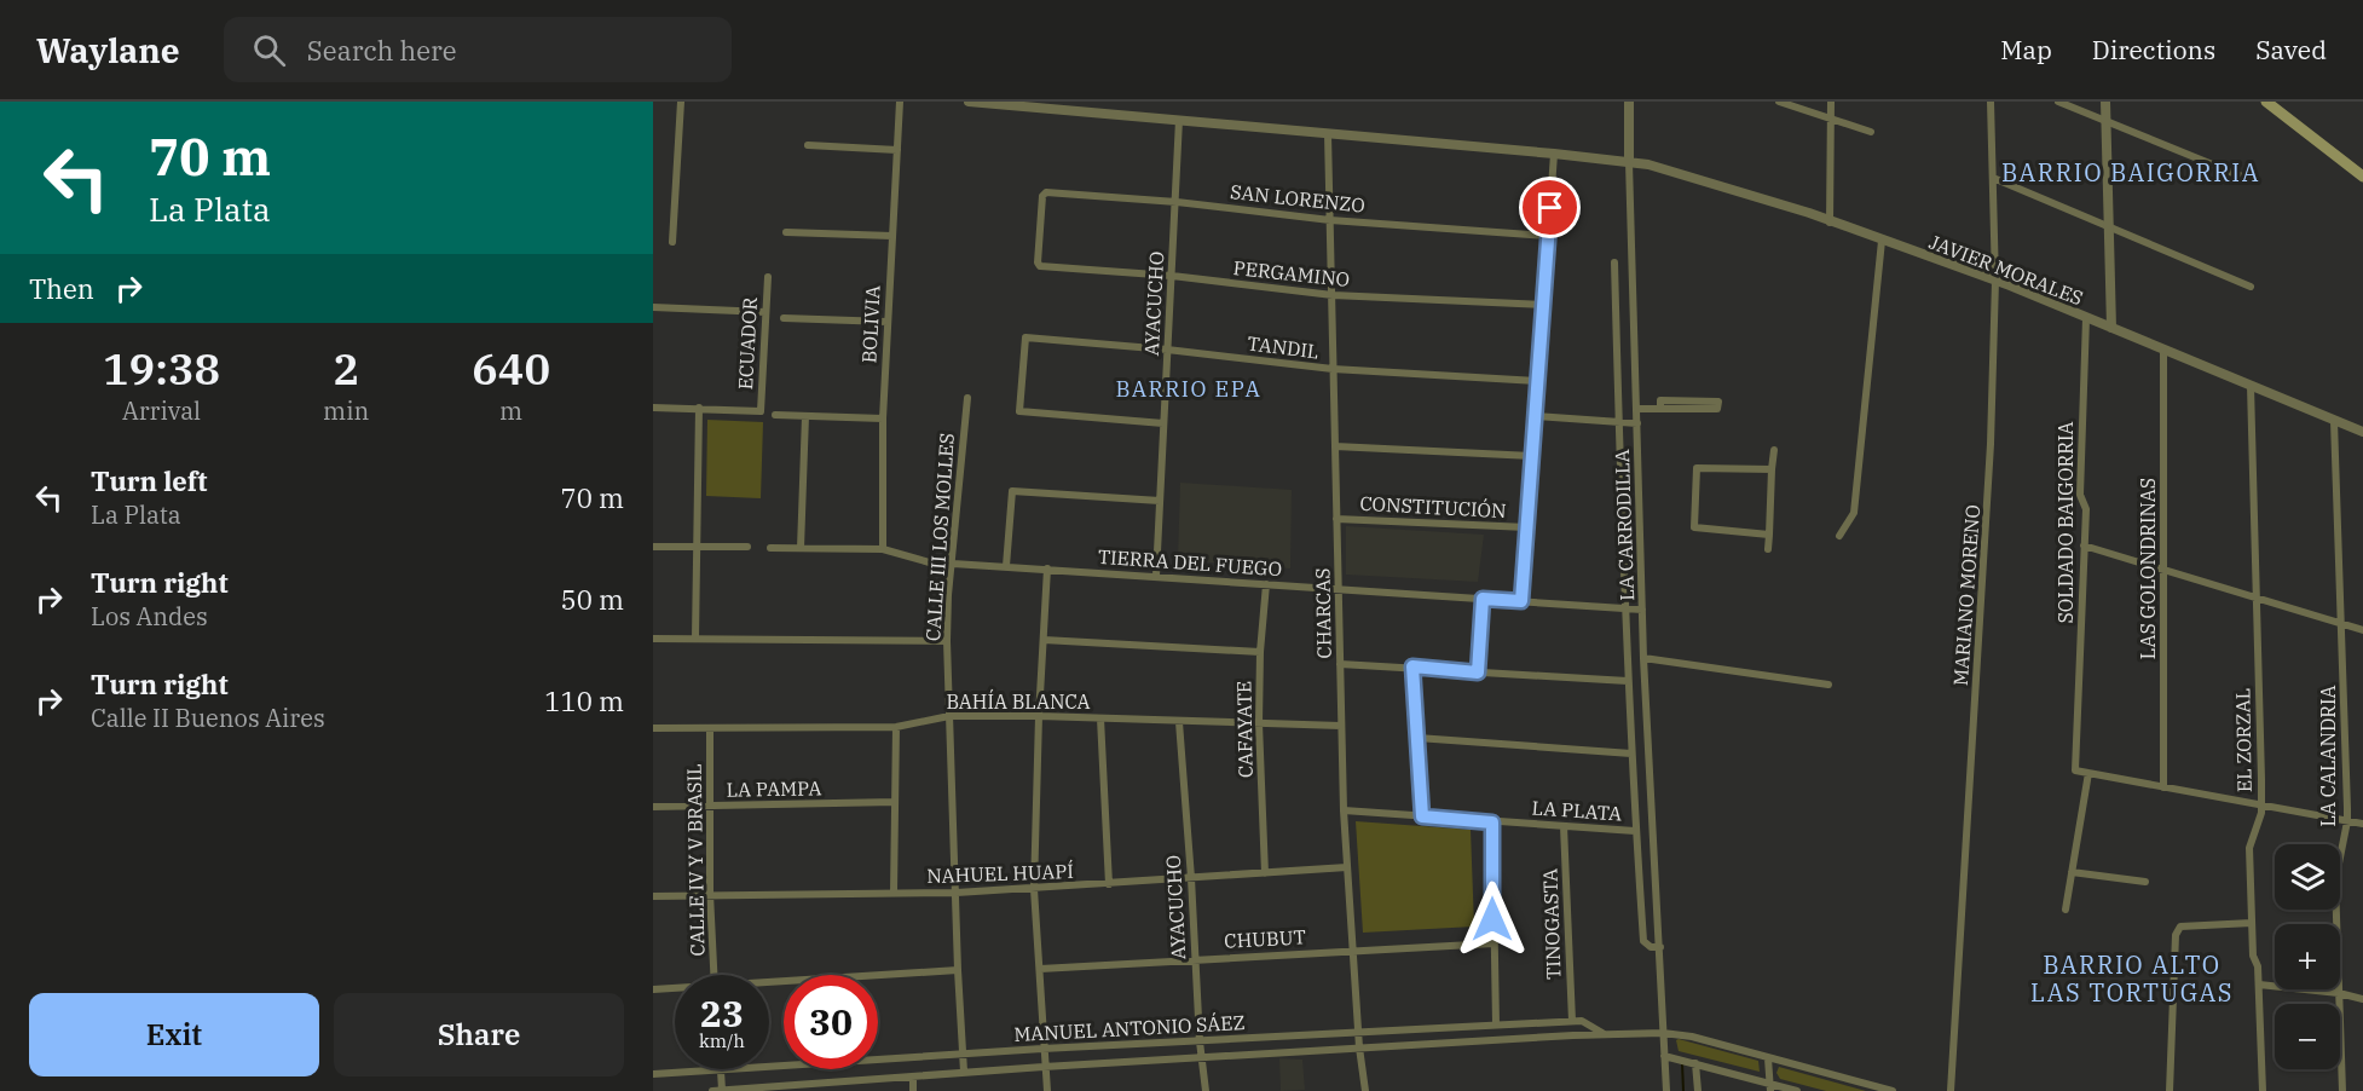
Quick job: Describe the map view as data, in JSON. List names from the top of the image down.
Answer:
{
  "streets": {
    "street": [
      "SAN LORENZO",
      "JAVIER MORALES",
      "PERGAMINO",
      "AYACUCHO",
      "BOLIVIA",
      "ECUADOR",
      "TANDIL",
      "CONSTITUCIÓN",
      "SOLDADO BAIGORRIA",
      "LA CARRODILLA",
      "CALLE III LOS MOLLES",
      "TIERRA DEL FUEGO",
      "LAS GOLONDRINAS",
      "MARIANO MORENO",
      "CHARCAS",
      "BAHÍA BLANCA",
      "CAFAYATE",
      "EL ZORZAL",
      "LA CALANDRIA",
      "LA PAMPA",
      "LA PLATA",
      "CALLE IV Y V BRASIL",
      "NAHUEL HUAPÍ",
      "TINOGASTA",
      "CHUBUT",
      "MANUEL ANTONIO SÁEZ"
    ]
  },
  "crossings": [
    ["SAN LORENZO", "PERGAMINO"],
    ["SAN LORENZO", "AYACUCHO"],
    ["SAN LORENZO", "CHARCAS"],
    ["JAVIER MORALES", "AYACUCHO"],
    ["JAVIER MORALES", "SOLDADO BAIGORRIA"],
    ["JAVIER MORALES", "LA CARRODILLA"],
    ["JAVIER MORALES", "LAS GOLONDRINAS"],
    ["JAVIER MORALES", "MARIANO MORENO"],
    ["JAVIER MORALES", "CHARCAS"],
    ["JAVIER MORALES", "EL ZORZAL"],
    ["JAVIER MORALES", "LA CALANDRIA"],
    ["PERGAMINO", "AYACUCHO"],
    ["PERGAMINO", "CHARCAS"],
    ["AYACUCHO", "TANDIL"],
    ["AYACUCHO", "TIERRA DEL FUEGO"],
    ["AYACUCHO", "BAHÍA BLANCA"],
    ["AYACUCHO", "NAHUEL HUAPÍ"],
    ["AYACUCHO", "CHUBUT"],
    ["AYACUCHO", "MANUEL ANTONIO SÁEZ"],
    ["TANDIL", "CHARCAS"],
    ["CONSTITUCIÓN", "CHARCAS"],
    ["LA CARRODILLA", "TIERRA DEL FUEGO"],
    ["LA CARRODILLA", "LA PLATA"],
    ["LA CARRODILLA", "MANUEL ANTONIO SÁEZ"],
    ["CALLE III LOS MOLLES", "TIERRA DEL FUEGO"],
    ["CALLE III LOS MOLLES", "BAHÍA BLANCA"],
    ["CALLE III LOS MOLLES", "NAHUEL HUAPÍ"],
    ["CALLE III LOS MOLLES", "MANUEL ANTONIO SÁEZ"],
    ["TIERRA DEL FUEGO", "CHARCAS"],
    ["TIERRA DEL FUEGO", "CAFAYATE"],
    ["CHARCAS", "BAHÍA BLANCA"],
    ["CHARCAS", "LA PLATA"],
    ["CHARCAS", "NAHUEL HUAPÍ"],
    ["CHARCAS", "CHUBUT"],
    ["CHARCAS", "MANUEL ANTONIO SÁEZ"],
    ["BAHÍA BLANCA", "CAFAYATE"],
    ["BAHÍA BLANCA", "CALLE IV Y V BRASIL"],
    ["CAFAYATE", "NAHUEL HUAPÍ"],
    ["LA PAMPA", "CALLE IV Y V BRASIL"],
    ["LA PLATA", "TINOGASTA"],
    ["CALLE IV Y V BRASIL", "NAHUEL HUAPÍ"],
    ["TINOGASTA", "MANUEL ANTONIO SÁEZ"]
  ],
  "districts": ["BARRIO BAIGORRIA", "BARRIO EPA", "BARRIO ALTO LAS TORTUGAS"],
  "page": {
    "header": "Waylane",
    "search": "Search here",
    "nav": ["Map", "Directions", "Saved"],
    "turn": ["70 m", "La Plata"],
    "then": "Then",
    "eta": [
      "19:38",
      "Arrival",
      "2",
      "min",
      "640",
      "m"
    ],
    "list": [
      {
        "name": "Turn left",
        "note": "La Plata",
        "value": "70 m"
      },
      {
        "name": "Turn right",
        "note": "Los Andes",
        "value": "50 m"
      },
      {
        "name": "Turn right",
        "note": "Calle II Buenos Aires",
        "value": "110 m"
      }
    ],
    "map_buttons": ["+", "−"],
    "speed": "23 km/h",
    "limit": "30",
    "buttons": ["Exit", "Share"]
  }
}
